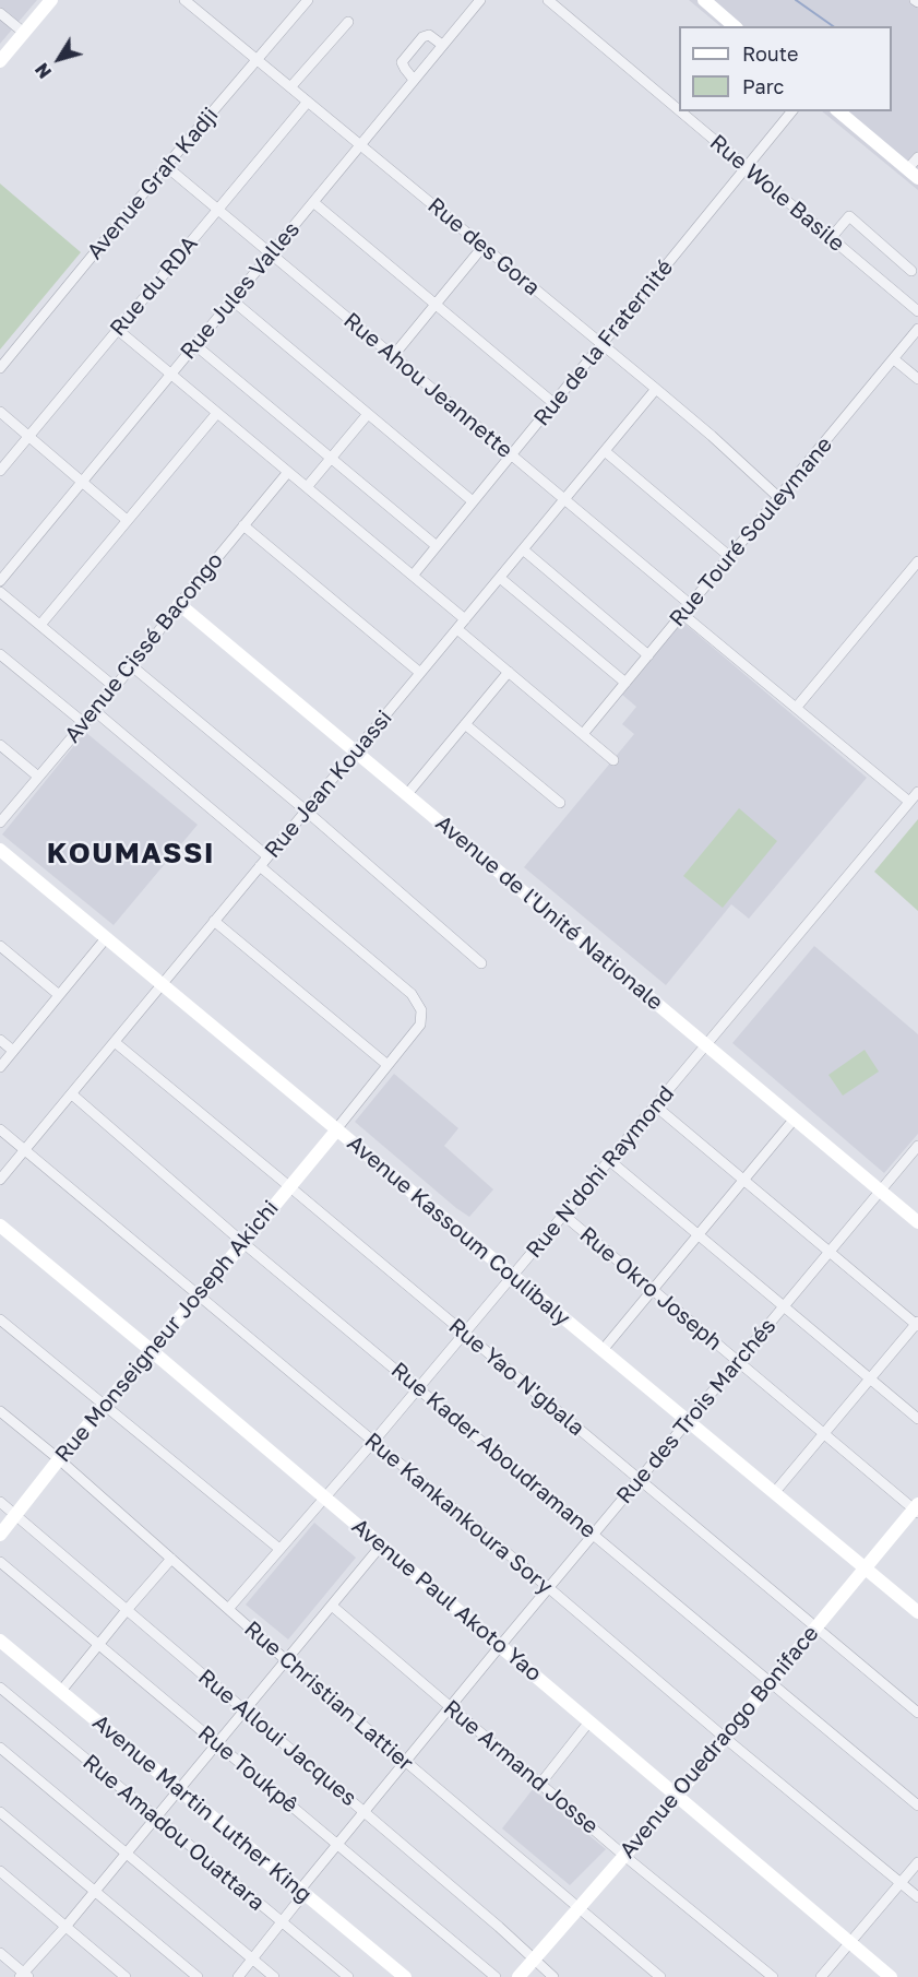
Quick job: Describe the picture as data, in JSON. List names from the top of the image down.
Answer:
{
  "streets": {
    "street": [
      "Avenue Grah Kadji",
      "Rue Wole Basile",
      "Rue des Gora",
      "Rue du RDA",
      "Rue Jules Valles",
      "Rue de la Fraternité",
      "Rue Ahou Jeannette",
      "Rue Touré Souleymane",
      "Avenue Cissé Bacongo",
      "Rue Jean Kouassi",
      "Avenue de l'Unité Nationale",
      "Rue N'dohi Raymond",
      "Avenue Kassoum Coulibaly",
      "Rue Okro Joseph",
      "Rue Monseigneur Joseph Akichi",
      "Rue Yao N'gbala",
      "Rue des Trois Marchés",
      "Rue Kader Aboudramane",
      "Rue Kankankoura Sory",
      "Avenue Paul Akoto Yao",
      "Rue Christian Lattier",
      "Rue Alloui Jacques",
      "Avenue Ouedraogo Boniface",
      "Rue Armand Josse",
      "Rue Toukpê",
      "Avenue Martin Luther King",
      "Rue Amadou Ouattara"
    ]
  },
  "crossings": [
    ["Avenue Grah Kadji", "Rue des Gora"],
    ["Avenue Grah Kadji", "Rue Ahou Jeannette"],
    ["Rue Wole Basile", "Rue de la Fraternité"],
    ["Rue des Gora", "Rue du RDA"],
    ["Rue des Gora", "Rue Jules Valles"],
    ["Rue des Gora", "Rue de la Fraternité"],
    ["Rue des Gora", "Rue Touré Souleymane"],
    ["Rue des Gora", "Rue Jean Kouassi"],
    ["Rue du RDA", "Rue Ahou Jeannette"],
    ["Rue Jules Valles", "Rue Ahou Jeannette"],
    ["Rue de la Fraternité", "Rue Ahou Jeannette"],
    ["Rue Ahou Jeannette", "Rue Touré Souleymane"],
    ["Rue Ahou Jeannette", "Rue Jean Kouassi"],
    ["Avenue Cissé Bacongo", "Avenue de l'Unité Nationale"],
    ["Rue Jean Kouassi", "Avenue de l'Unité Nationale"],
    ["Rue Jean Kouassi", "Avenue Kassoum Coulibaly"],
    ["Rue Jean Kouassi", "Rue Monseigneur Joseph Akichi"],
    ["Rue Jean Kouassi", "Rue Yao N'gbala"],
    ["Rue Jean Kouassi", "Rue Kader Aboudramane"],
    ["Rue Jean Kouassi", "Rue Kankankoura Sory"],
    ["Avenue de l'Unité Nationale", "Rue N'dohi Raymond"],
    ["Avenue de l'Unité Nationale", "Rue des Trois Marchés"],
    ["Rue N'dohi Raymond", "Avenue Kassoum Coulibaly"],
    ["Rue N'dohi Raymond", "Rue Okro Joseph"],
    ["Rue N'dohi Raymond", "Rue Yao N'gbala"],
    ["Rue N'dohi Raymond", "Rue Kader Aboudramane"],
    ["Rue N'dohi Raymond", "Rue Kankankoura Sory"],
    ["Rue N'dohi Raymond", "Avenue Paul Akoto Yao"],
    ["Rue N'dohi Raymond", "Rue Christian Lattier"],
    ["Avenue Kassoum Coulibaly", "Rue Monseigneur Joseph Akichi"],
    ["Avenue Kassoum Coulibaly", "Rue des Trois Marchés"],
    ["Avenue Kassoum Coulibaly", "Avenue Ouedraogo Boniface"],
    ["Rue Okro Joseph", "Rue des Trois Marchés"],
    ["Rue Okro Joseph", "Avenue Ouedraogo Boniface"],
    ["Rue Monseigneur Joseph Akichi", "Rue Yao N'gbala"],
    ["Rue Monseigneur Joseph Akichi", "Rue Kader Aboudramane"],
    ["Rue Monseigneur Joseph Akichi", "Rue Kankankoura Sory"],
    ["Rue Monseigneur Joseph Akichi", "Avenue Paul Akoto Yao"],
    ["Rue Monseigneur Joseph Akichi", "Rue Christian Lattier"],
    ["Rue Monseigneur Joseph Akichi", "Rue Alloui Jacques"],
    ["Rue Yao N'gbala", "Rue des Trois Marchés"],
    ["Rue Yao N'gbala", "Avenue Ouedraogo Boniface"],
    ["Rue des Trois Marchés", "Rue Kader Aboudramane"],
    ["Rue des Trois Marchés", "Rue Kankankoura Sory"],
    ["Rue des Trois Marchés", "Avenue Paul Akoto Yao"],
    ["Rue des Trois Marchés", "Rue Christian Lattier"],
    ["Rue des Trois Marchés", "Rue Alloui Jacques"],
    ["Rue des Trois Marchés", "Rue Armand Josse"],
    ["Rue des Trois Marchés", "Rue Toukpê"],
    ["Rue des Trois Marchés", "Avenue Martin Luther King"],
    ["Rue des Trois Marchés", "Rue Amadou Ouattara"],
    ["Rue Kader Aboudramane", "Avenue Ouedraogo Boniface"],
    ["Rue Kankankoura Sory", "Avenue Ouedraogo Boniface"],
    ["Avenue Paul Akoto Yao", "Avenue Ouedraogo Boniface"],
    ["Rue Christian Lattier", "Avenue Ouedraogo Boniface"],
    ["Rue Alloui Jacques", "Avenue Ouedraogo Boniface"],
    ["Avenue Ouedraogo Boniface", "Rue Armand Josse"]
  ],
  "districts": ["KOUMASSI"],
  "legend": ["Route", "Parc"],
  "north": "bottom left"
}
